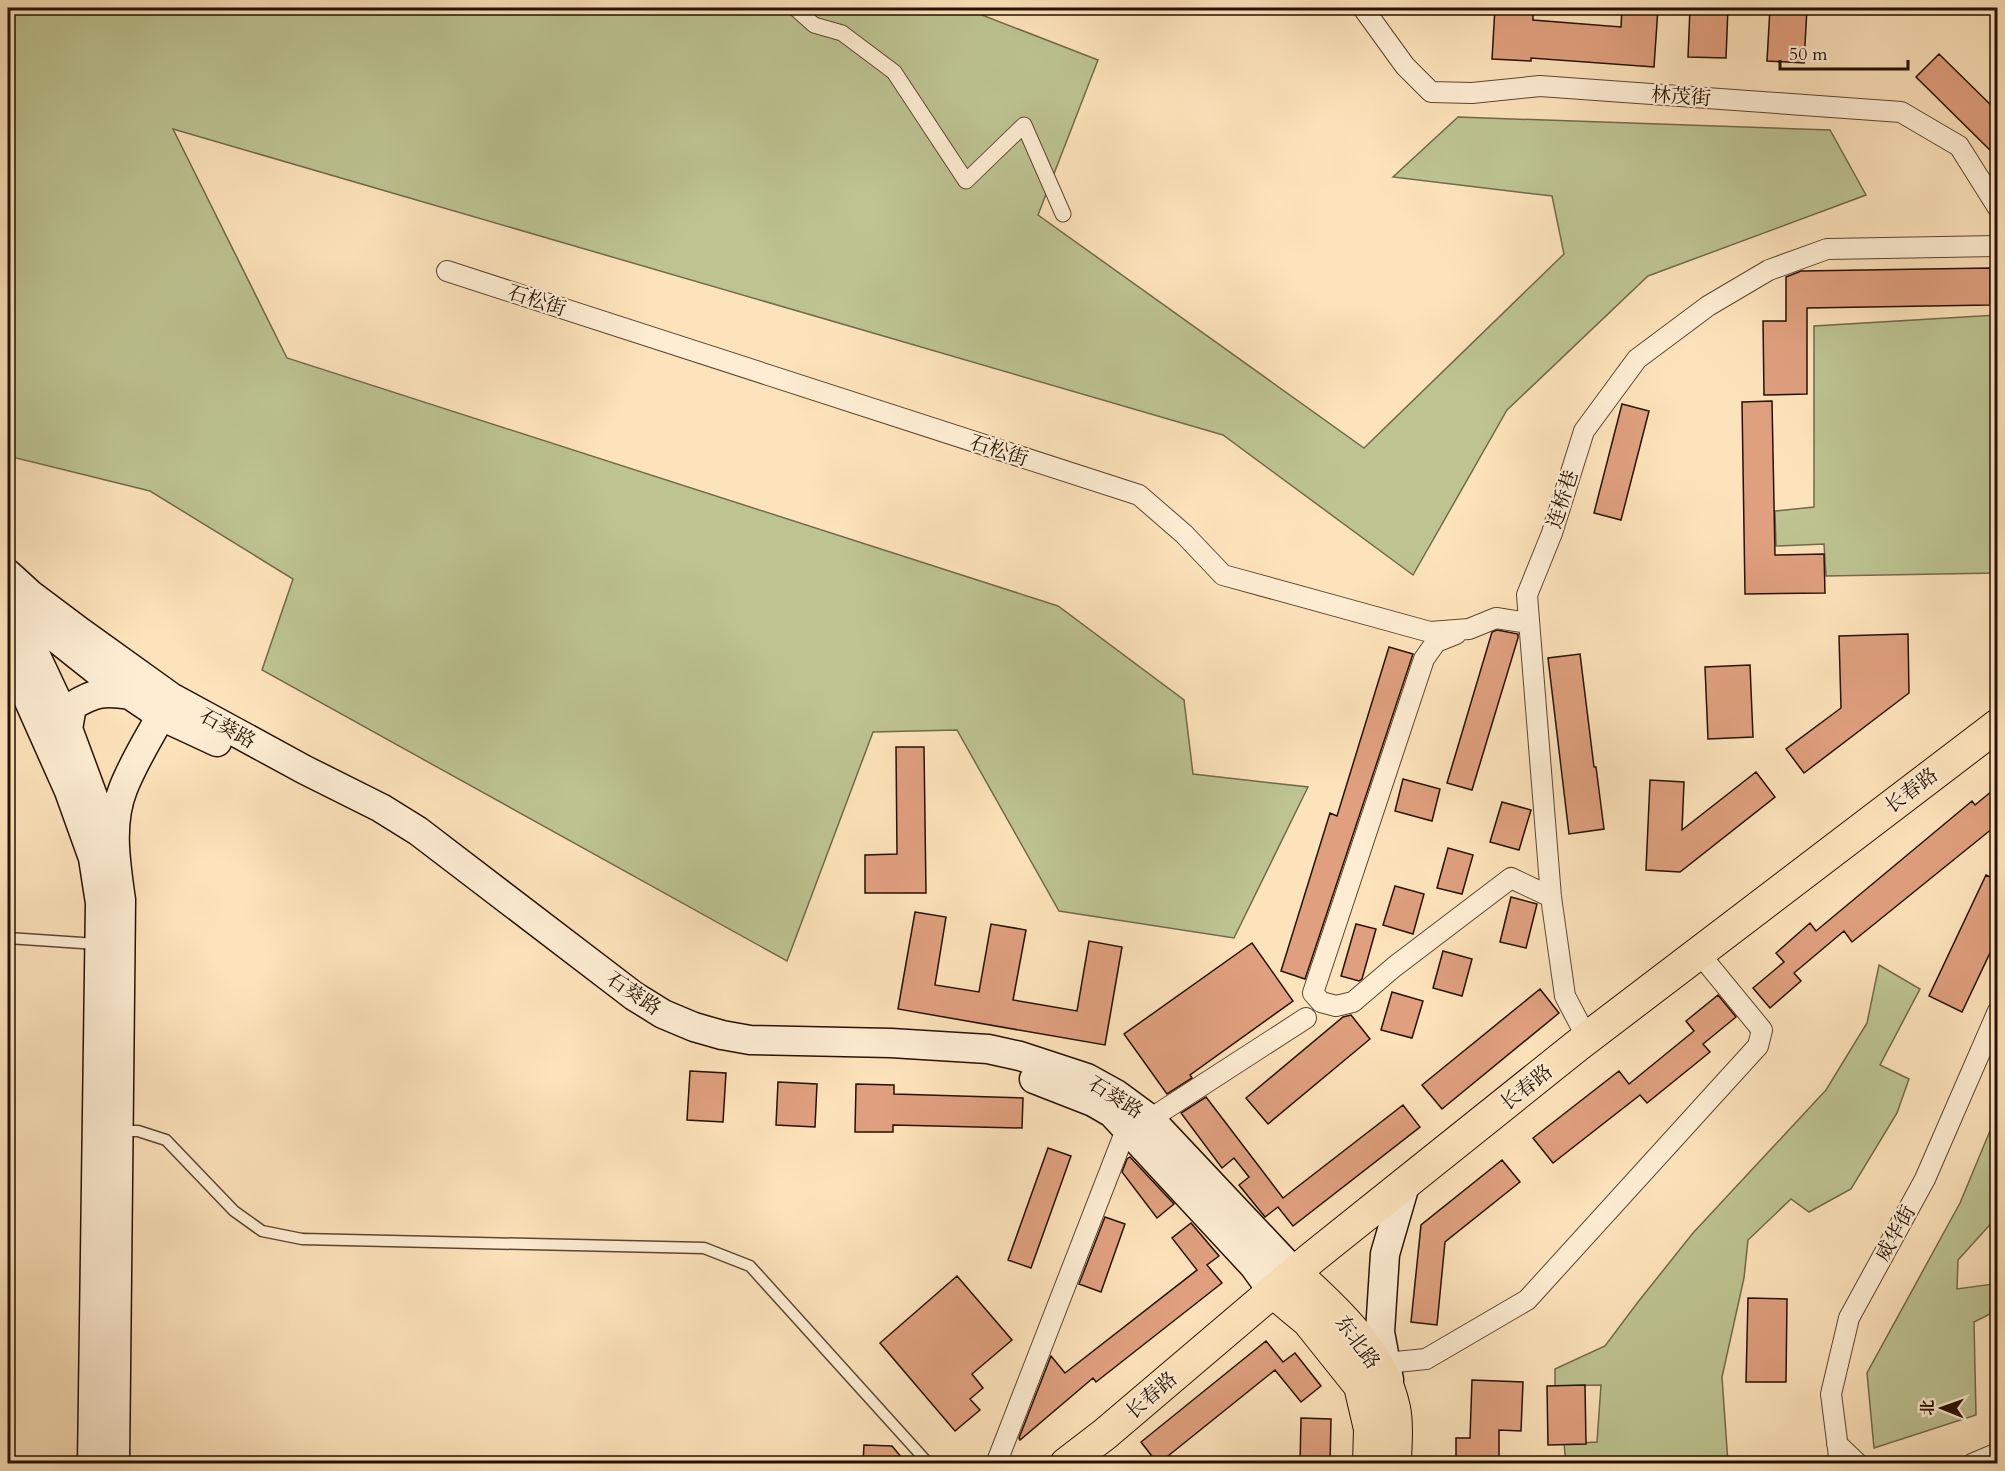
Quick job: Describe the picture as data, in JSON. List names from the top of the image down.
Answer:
{
  "streets": {
    "main road": ["石葵路", "长春路", "东北路"],
    "street": [
      "林茂街",
      "石松街",
      "连桥巷",
      "威华街"
    ]
  },
  "crossings": [
    ["石松街", "连桥巷"],
    ["连桥巷", "长春路"],
    ["石葵路", "长春路"],
    ["石葵路", "东北路"],
    ["长春路", "东北路"]
  ],
  "scale_bar": "50 m",
  "north": "left"
}
